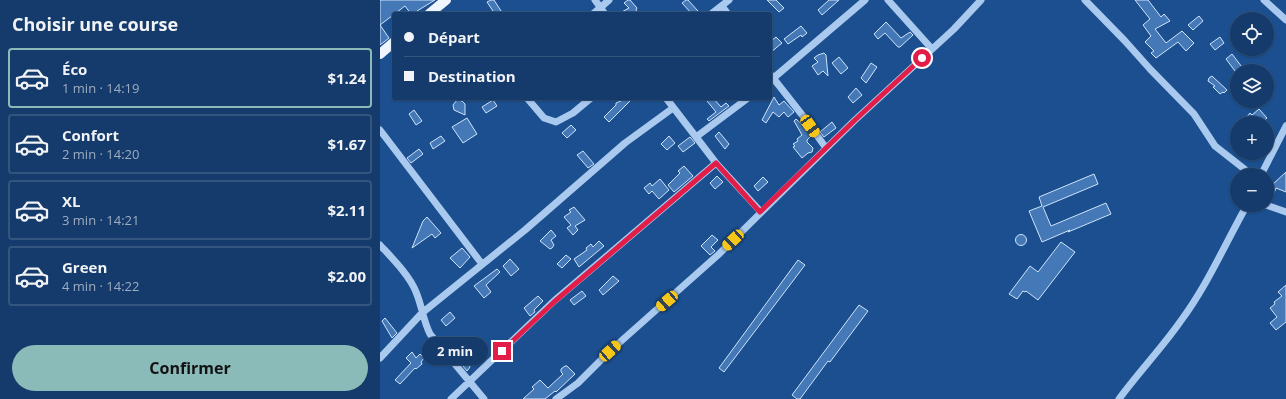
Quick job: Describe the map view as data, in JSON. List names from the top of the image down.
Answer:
{
  "page": {
    "heading": "Choisir une course",
    "map_buttons": ["+", "−"],
    "banner": ["Départ", "Destination"],
    "list": [
      {
        "name": "Éco",
        "note": "1 min · 14:19",
        "value": "$1.24"
      },
      {
        "name": "Confort",
        "note": "2 min · 14:20",
        "value": "$1.67"
      },
      {
        "name": "XL",
        "note": "3 min · 14:21",
        "value": "$2.11"
      },
      {
        "name": "Green",
        "note": "4 min · 14:22",
        "value": "$2.00"
      }
    ],
    "buttons": "Confirmer",
    "bubble": "2 min"
  }
}
